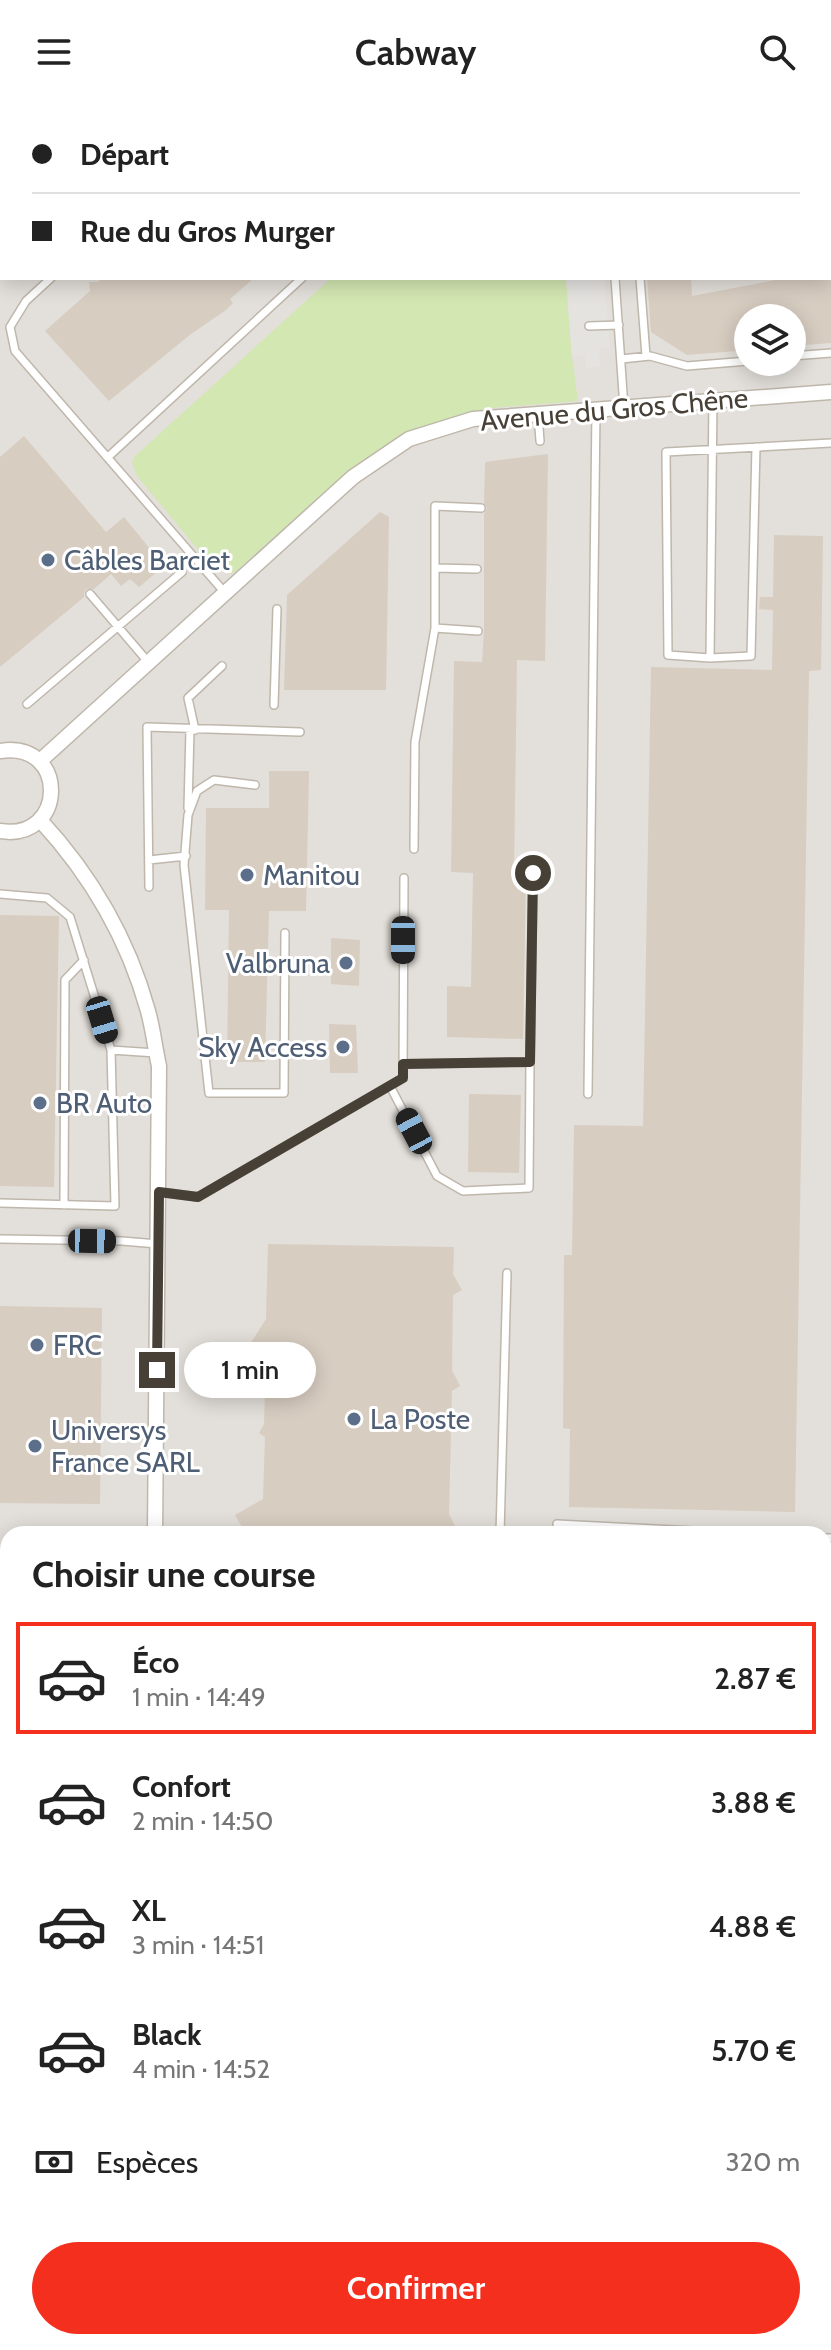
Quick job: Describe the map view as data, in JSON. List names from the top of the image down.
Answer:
{
  "streets": {
    "street": ["Avenue du Gros Chêne"]
  },
  "places": [
    "Câbles Barciet",
    "Manitou",
    "Valbruna",
    "Sky Access",
    "BR Auto",
    "FRC",
    "La Poste",
    "Universys France SARL"
  ],
  "page": {
    "header": "Cabway",
    "banner": ["Départ", "Rue du Gros Murger"],
    "bubble": "1 min",
    "heading": "Choisir une course",
    "list": [
      {
        "name": "Éco",
        "note": "1 min · 14:49",
        "value": "2.87 €"
      },
      {
        "name": "Confort",
        "note": "2 min · 14:50",
        "value": "3.88 €"
      },
      {
        "name": "XL",
        "note": "3 min · 14:51",
        "value": "4.88 €"
      },
      {
        "name": "Black",
        "note": "4 min · 14:52",
        "value": "5.70 €"
      }
    ],
    "pay": ["Espèces", "320 m"],
    "buttons": "Confirmer"
  }
}
